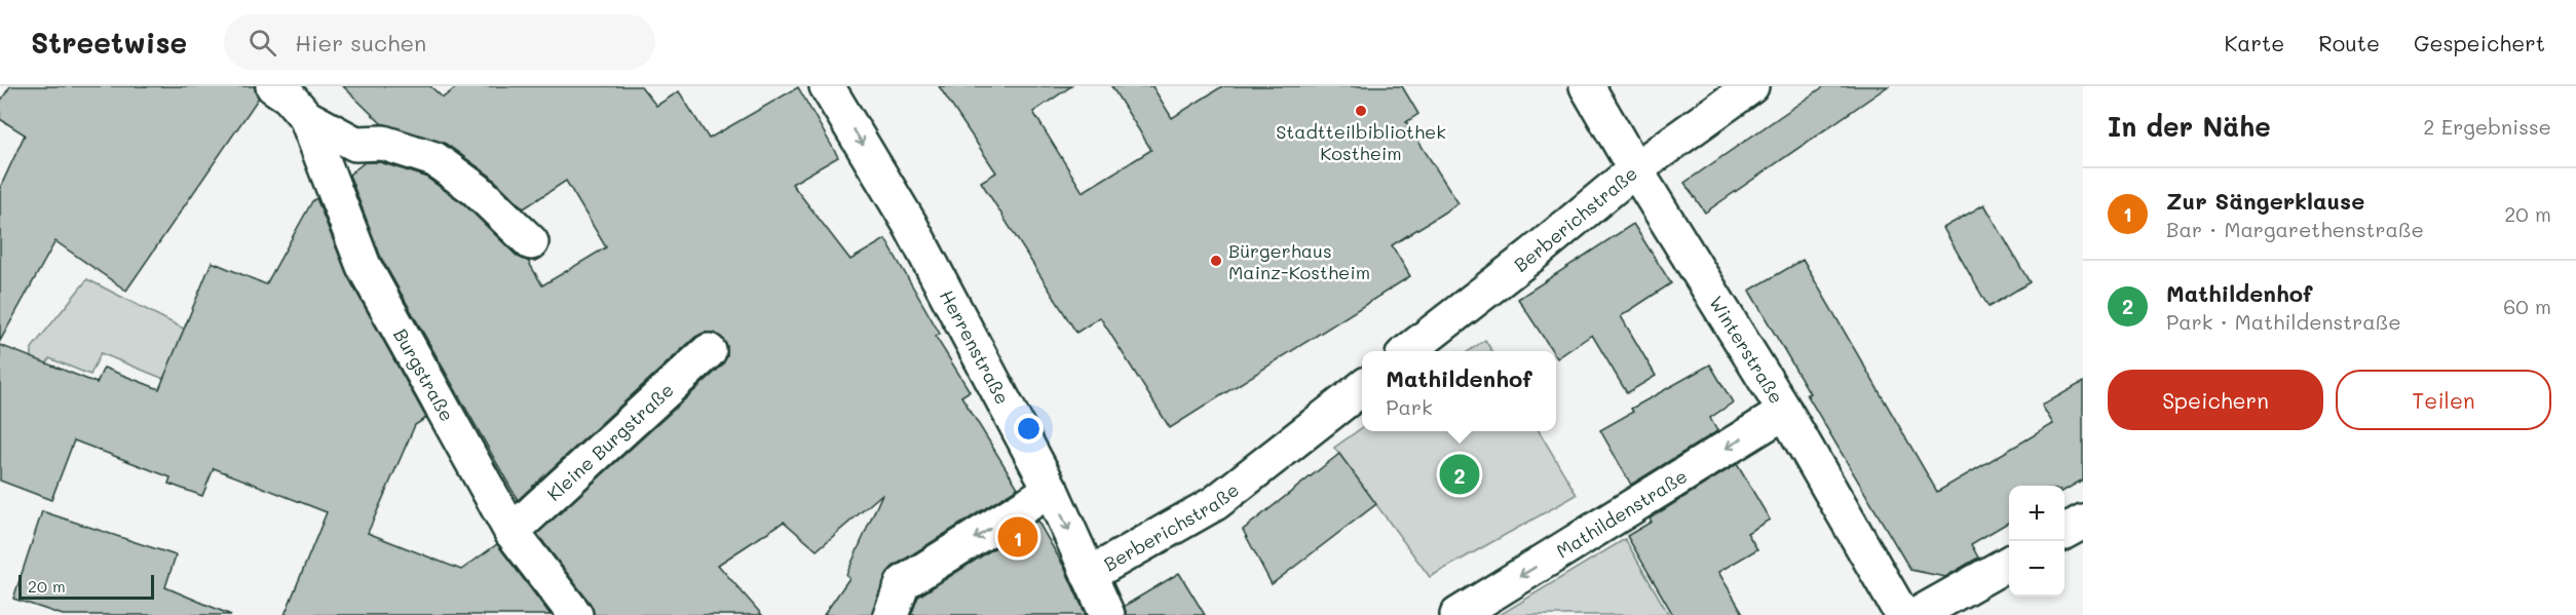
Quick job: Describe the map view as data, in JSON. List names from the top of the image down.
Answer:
{
  "streets": {
    "street": [
      "Berberichstraße",
      "Herrenstraße",
      "Winterstraße",
      "Burgstraße",
      "Kleine Burgstraße",
      "Mathildenstraße"
    ]
  },
  "crossings": [
    ["Berberichstraße", "Herrenstraße"],
    ["Berberichstraße", "Winterstraße"],
    ["Winterstraße", "Mathildenstraße"],
    ["Burgstraße", "Kleine Burgstraße"]
  ],
  "one_way": ["Herrenstraße", "Mathildenstraße"],
  "places": ["Stadtteilbibliothek Kostheim", "Bürgerhaus Mainz-Kostheim"],
  "scale_bar": "20 m",
  "page": {
    "header": "Streetwise",
    "search": "Hier suchen",
    "nav": ["Karte", "Route", "Gespeichert"],
    "heading": ["In der Nähe", "2 Ergebnisse"],
    "list": [
      {
        "mark": "1",
        "name": "Zur Sängerklause",
        "note": "Bar · Margarethenstraße",
        "value": "20 m"
      },
      {
        "mark": "2",
        "name": "Mathildenhof",
        "note": "Park · Mathildenstraße",
        "value": "60 m"
      }
    ],
    "popup": ["Mathildenhof", "Park"],
    "buttons": ["Speichern", "Teilen"],
    "pins": ["2", "1"],
    "map_buttons": ["+", "−"],
    "scale": "20 m"
  }
}
